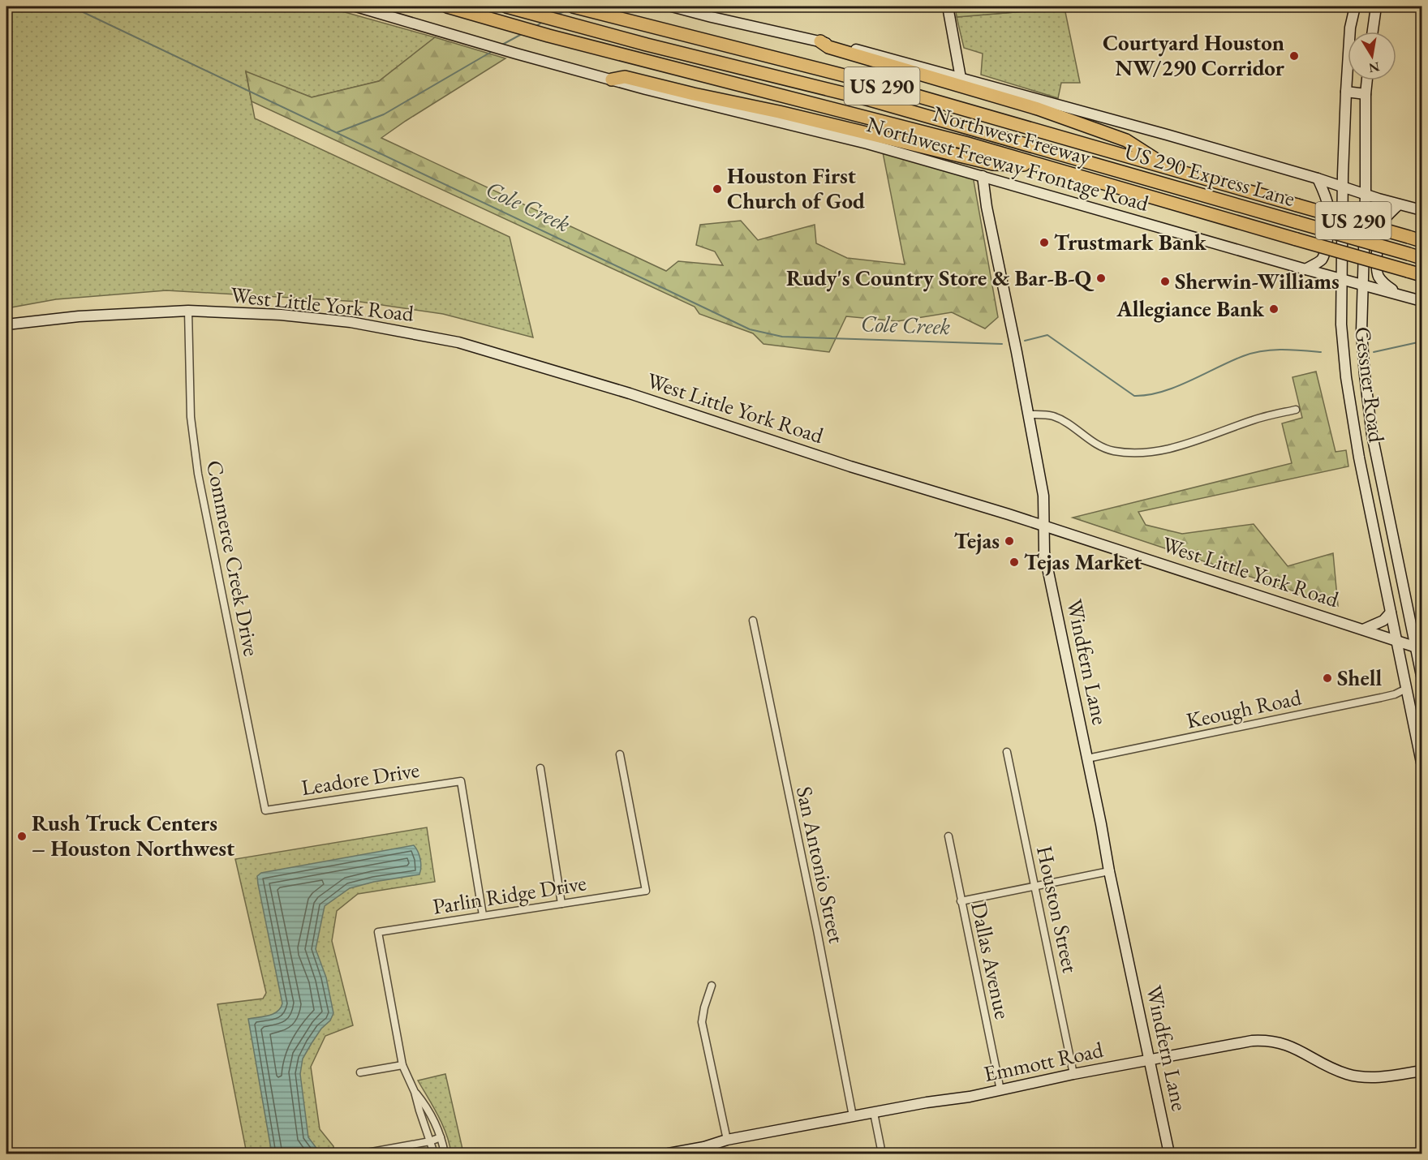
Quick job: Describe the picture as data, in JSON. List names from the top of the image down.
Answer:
{
  "streets": {
    "highway": ["US 290", "Northwest Freeway", "US 290 Express Lane"],
    "main road": [
      "Northwest Freeway Frontage Road",
      "West Little York Road",
      "Gessner Road",
      "Windfern Lane",
      "Emmott Road"
    ],
    "street": [
      "Commerce Creek Drive",
      "Keough Road",
      "Leadore Drive",
      "San Antonio Street",
      "Parlin Ridge Drive",
      "Houston Street",
      "Dallas Avenue"
    ]
  },
  "crossings": [
    ["Northwest Freeway Frontage Road", "Gessner Road"],
    ["Northwest Freeway Frontage Road", "Windfern Lane"],
    ["West Little York Road", "Gessner Road"],
    ["West Little York Road", "Commerce Creek Drive"],
    ["West Little York Road", "Windfern Lane"],
    ["Gessner Road", "Keough Road"],
    ["Commerce Creek Drive", "Leadore Drive"],
    ["Windfern Lane", "Keough Road"],
    ["Windfern Lane", "Emmott Road"],
    ["Leadore Drive", "Parlin Ridge Drive"],
    ["San Antonio Street", "Emmott Road"],
    ["Houston Street", "Emmott Road"],
    ["Dallas Avenue", "Emmott Road"]
  ],
  "water": ["Cole Creek"],
  "places": [
    "Courtyard Houston NW/290 Corridor",
    "Houston First Church of God",
    "Trustmark Bank",
    "Rudy's Country Store & Bar-B-Q",
    "Sherwin-Williams",
    "Allegiance Bank",
    "Tejas",
    "Tejas Market",
    "Shell",
    "Rush Truck Centers – Houston Northwest"
  ],
  "north": "bottom"
}
